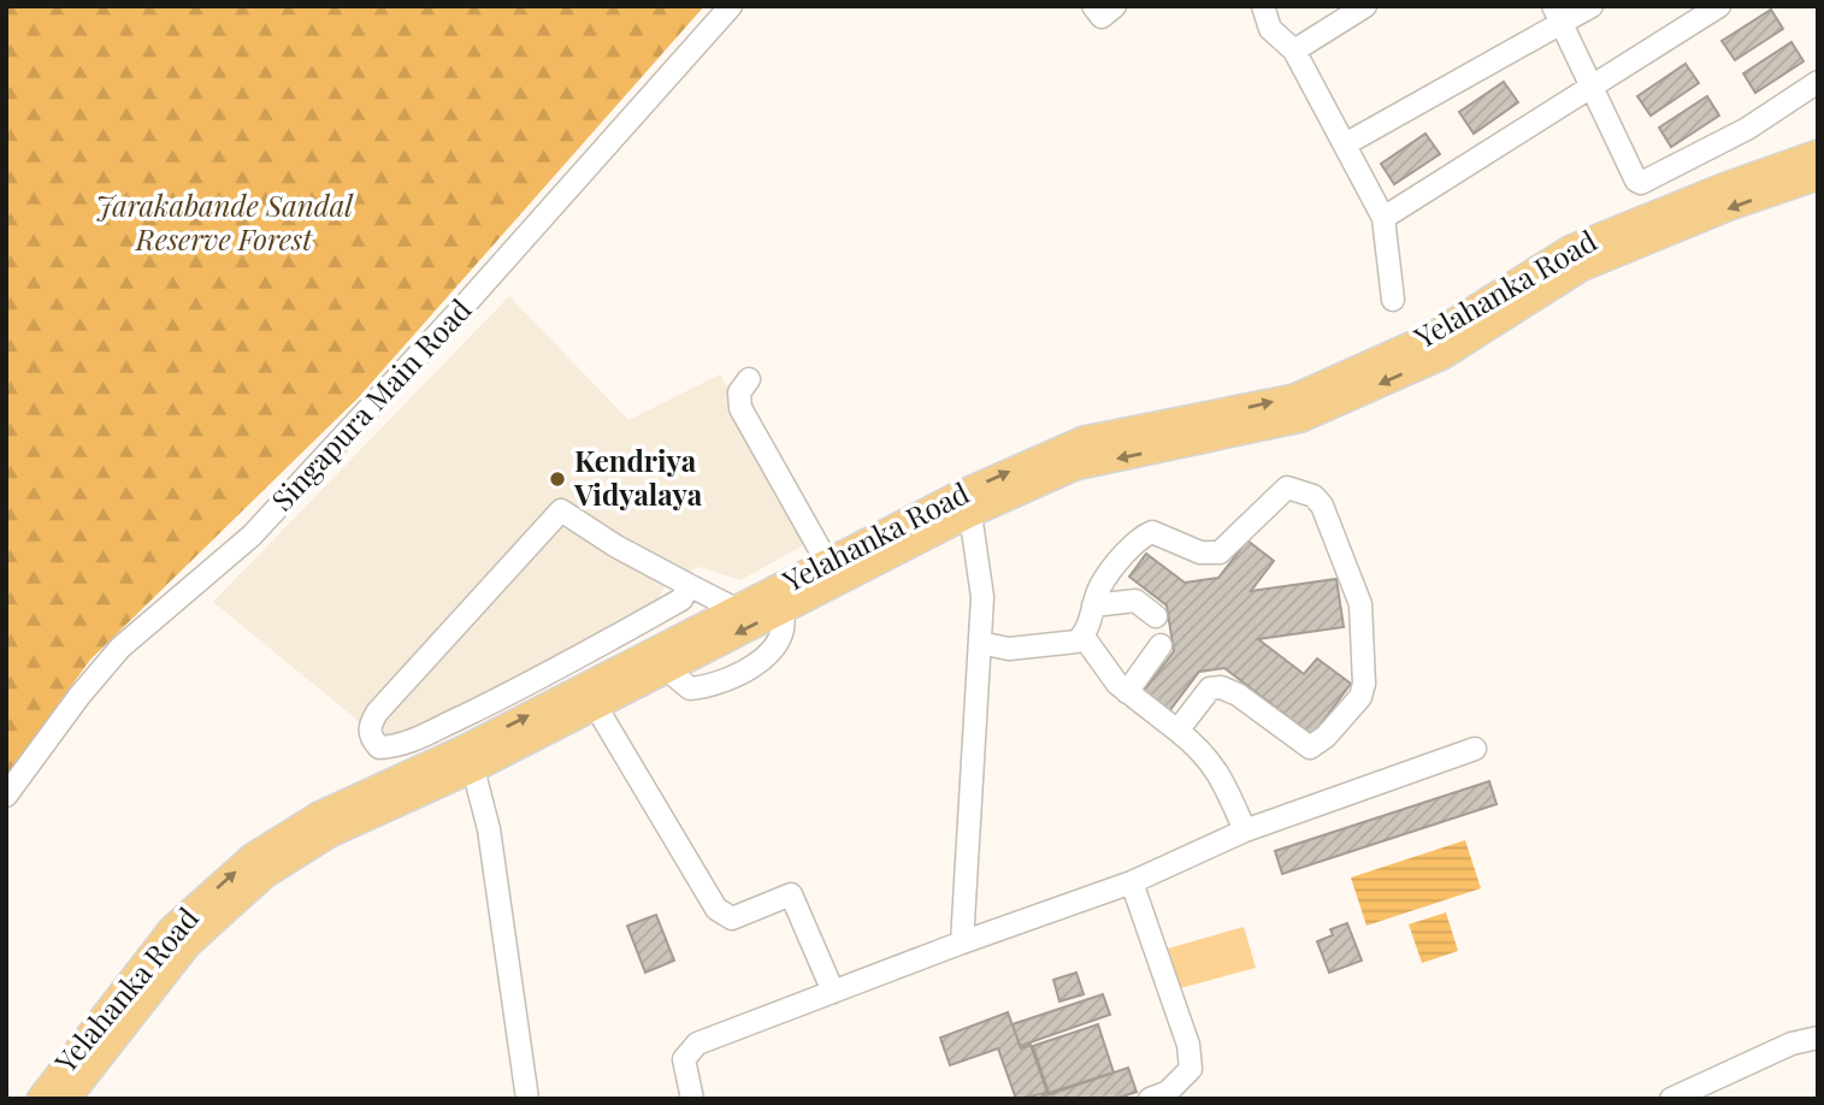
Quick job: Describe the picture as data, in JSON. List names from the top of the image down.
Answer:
{
  "streets": {
    "main road": ["Yelahanka Road"],
    "street": ["Singapura Main Road"]
  },
  "parks": ["Jarakabande Sandal Reserve Forest"],
  "places": ["Kendriya Vidyalaya"]
}
